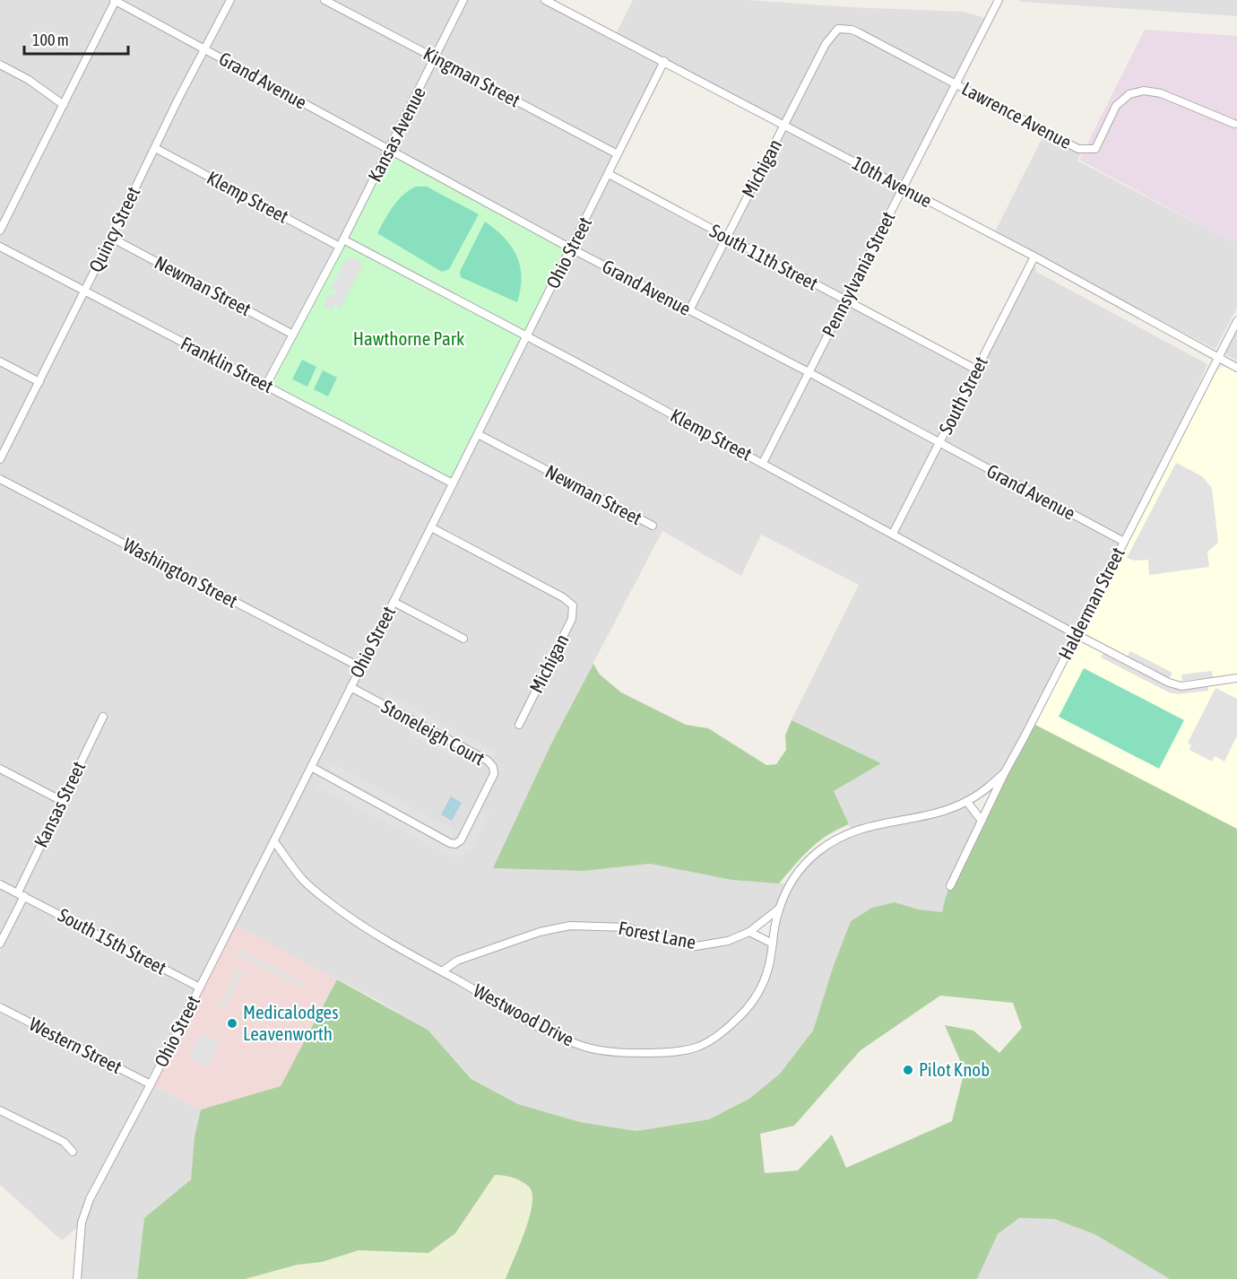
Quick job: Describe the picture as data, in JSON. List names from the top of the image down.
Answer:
{
  "streets": {
    "street": [
      "Kingman Street",
      "Grand Avenue",
      "Lawrence Avenue",
      "Kansas Avenue",
      "Michigan",
      "10th Avenue",
      "Klemp Street",
      "Quincy Street",
      "Ohio Street",
      "South 11th Street",
      "Pennsylvania Street",
      "Newman Street",
      "Franklin Street",
      "South Street",
      "Washington Street",
      "Halderman Street",
      "Stoneleigh Court",
      "Kansas Street",
      "Forest Lane",
      "South 15th Street",
      "Westwood Drive",
      "Western Street"
    ]
  },
  "crossings": [
    ["Kingman Street", "Kansas Avenue"],
    ["Kingman Street", "Ohio Street"],
    ["Grand Avenue", "Kansas Avenue"],
    ["Grand Avenue", "Michigan"],
    ["Grand Avenue", "Quincy Street"],
    ["Grand Avenue", "Ohio Street"],
    ["Grand Avenue", "Pennsylvania Street"],
    ["Grand Avenue", "South Street"],
    ["Grand Avenue", "Halderman Street"],
    ["Lawrence Avenue", "Michigan"],
    ["Lawrence Avenue", "Pennsylvania Street"],
    ["Kansas Avenue", "Klemp Street"],
    ["Kansas Avenue", "Newman Street"],
    ["Kansas Avenue", "Franklin Street"],
    ["Michigan", "10th Avenue"],
    ["Michigan", "Ohio Street"],
    ["Michigan", "South 11th Street"],
    ["10th Avenue", "Ohio Street"],
    ["10th Avenue", "Pennsylvania Street"],
    ["10th Avenue", "South Street"],
    ["10th Avenue", "Halderman Street"],
    ["Klemp Street", "Quincy Street"],
    ["Klemp Street", "Ohio Street"],
    ["Klemp Street", "Pennsylvania Street"],
    ["Klemp Street", "South Street"],
    ["Klemp Street", "Halderman Street"],
    ["Quincy Street", "Newman Street"],
    ["Quincy Street", "Franklin Street"],
    ["Ohio Street", "South 11th Street"],
    ["Ohio Street", "Newman Street"],
    ["Ohio Street", "Franklin Street"],
    ["Ohio Street", "Washington Street"],
    ["Ohio Street", "Stoneleigh Court"],
    ["Ohio Street", "South 15th Street"],
    ["Ohio Street", "Westwood Drive"],
    ["Ohio Street", "Western Street"],
    ["South 11th Street", "Pennsylvania Street"],
    ["South 11th Street", "South Street"],
    ["Halderman Street", "Westwood Drive"],
    ["Kansas Street", "South 15th Street"],
    ["Forest Lane", "Westwood Drive"]
  ],
  "parks": ["Hawthorne Park"],
  "places": ["Medicalodges Leavenworth", "Pilot Knob"],
  "scale_bar": "100 m"
}
